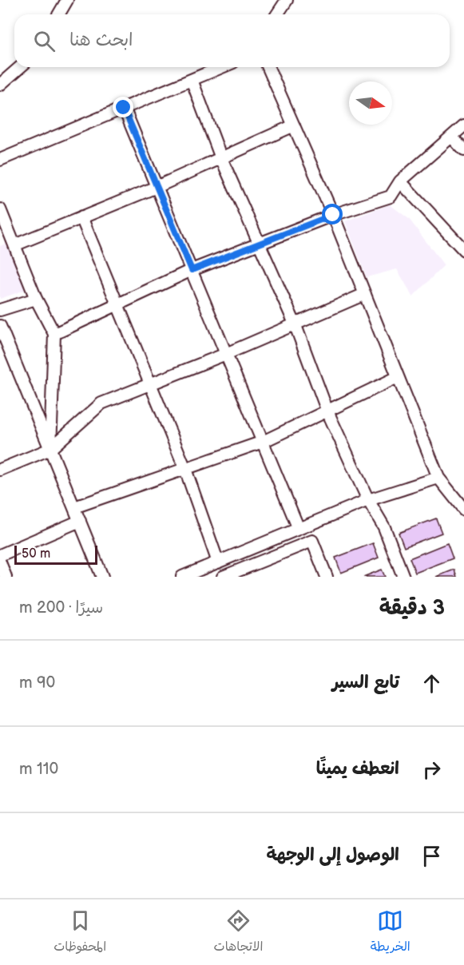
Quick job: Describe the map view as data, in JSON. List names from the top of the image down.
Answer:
{
  "scale_bar": "50 m",
  "north": "right",
  "page": {
    "search": "ابحث هنا",
    "scale": "50 m",
    "heading": ["3 دقيقة", "سيرًا · 200 m"],
    "list": [
      ["تابع السير", "90 m"],
      ["انعطف يمينًا", "110 m"],
      "الوصول إلى الوجهة"
    ],
    "nav": ["الخريطة", "الاتجاهات", "المحفوظات"]
  }
}
